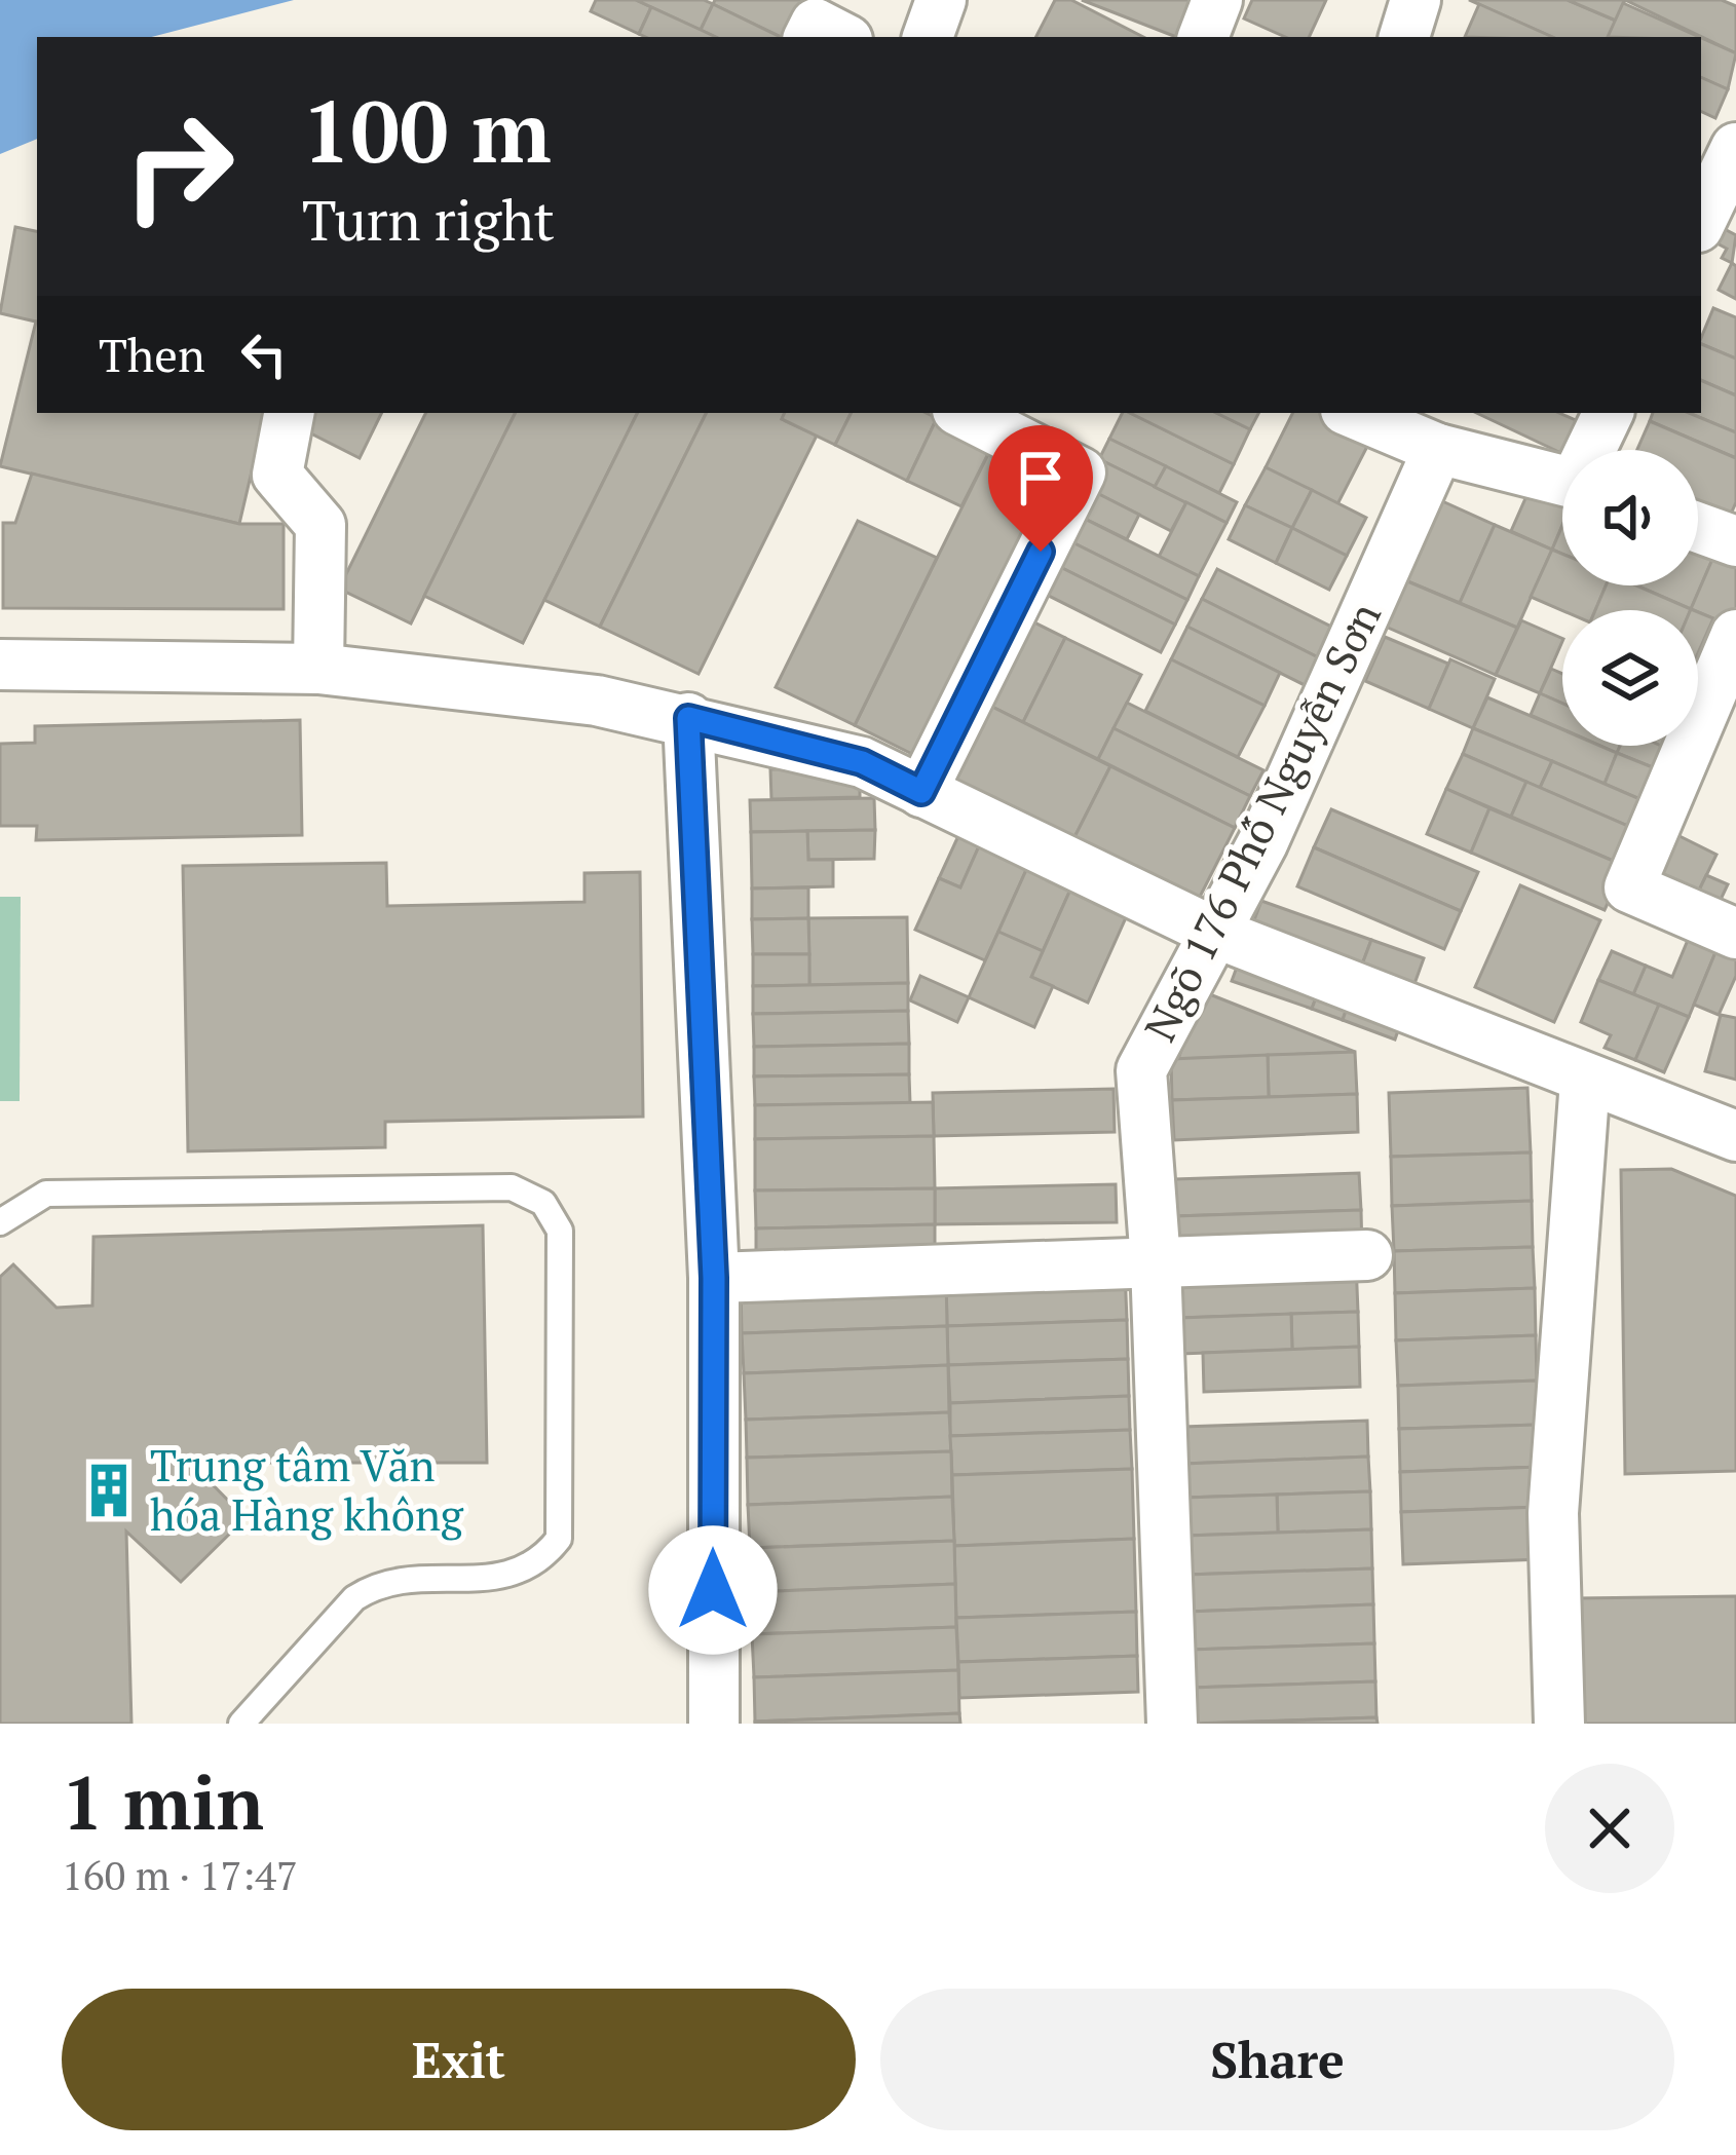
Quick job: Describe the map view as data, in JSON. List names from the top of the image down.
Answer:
{
  "streets": {
    "street": ["Ngõ 176 Phố Nguyễn Sơn"]
  },
  "places": {
    "building": ["Trung tâm Văn hóa Hàng không"]
  },
  "page": {
    "turn": ["100 m", "Turn right"],
    "then": "Then",
    "heading": ["1 min", "160 m · 17:47"],
    "buttons": ["Exit", "Share"]
  }
}
